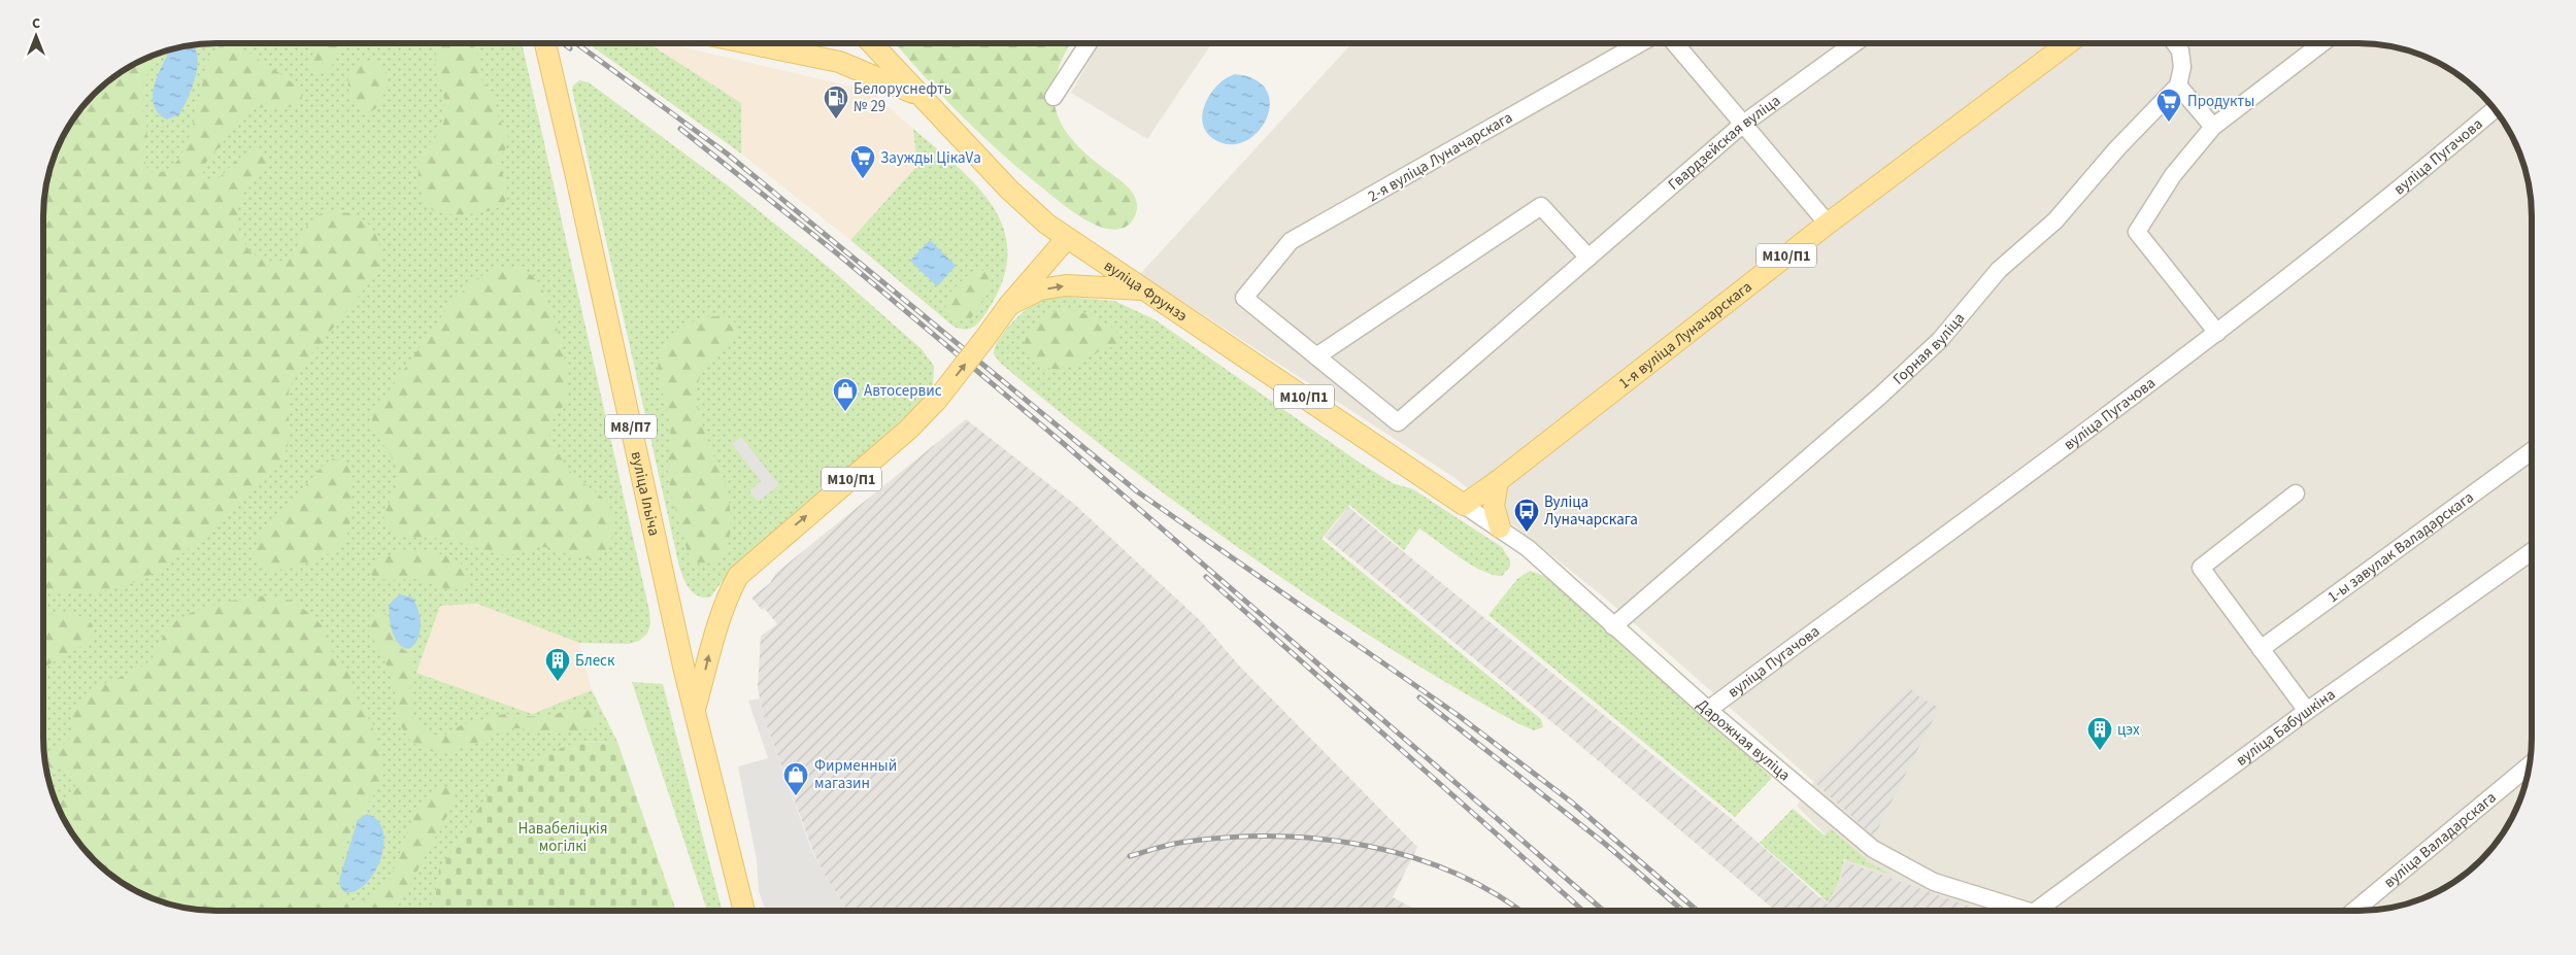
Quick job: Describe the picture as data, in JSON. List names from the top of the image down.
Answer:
{
  "streets": {
    "main road": [
      "М10/П1",
      "вуліца Фрунзэ",
      "1-я вуліца Луначарскага",
      "М8/П7",
      "вуліца Ільіча"
    ],
    "street": [
      "Гвардзейская вуліца",
      "вуліца Пугачова",
      "2-я вуліца Луначарскага",
      "Горная вуліца",
      "1-ы завулак Валадарскага",
      "вуліца Бабушкіна",
      "Дарожная вуліца",
      "вуліца Валадарскага"
    ]
  },
  "crossings": [
    ["Гвардзейская вуліца", "2-я вуліца Луначарскага"],
    ["вуліца Пугачова", "Дарожная вуліца"],
    ["М10/П1", "вуліца Фрунзэ"],
    ["М10/П1", "вуліца Ільіча"],
    ["вуліца Фрунзэ", "1-я вуліца Луначарскага"],
    ["вуліца Фрунзэ", "Дарожная вуліца"],
    ["1-я вуліца Луначарскага", "Дарожная вуліца"],
    ["Горная вуліца", "Дарожная вуліца"]
  ],
  "parks": ["Навабеліцкія могілкі"],
  "places": {
    "fuel station": ["Белоруснефть № 29"],
    "supermarket": ["Продукты", "Заужды ЦікаVа"],
    "shop": ["Автосервис", "Фирменный магазин"],
    "bus stop": ["Вуліца Луначарскага"],
    "building": ["Блеск", "цэх"]
  },
  "north": "top"
}
